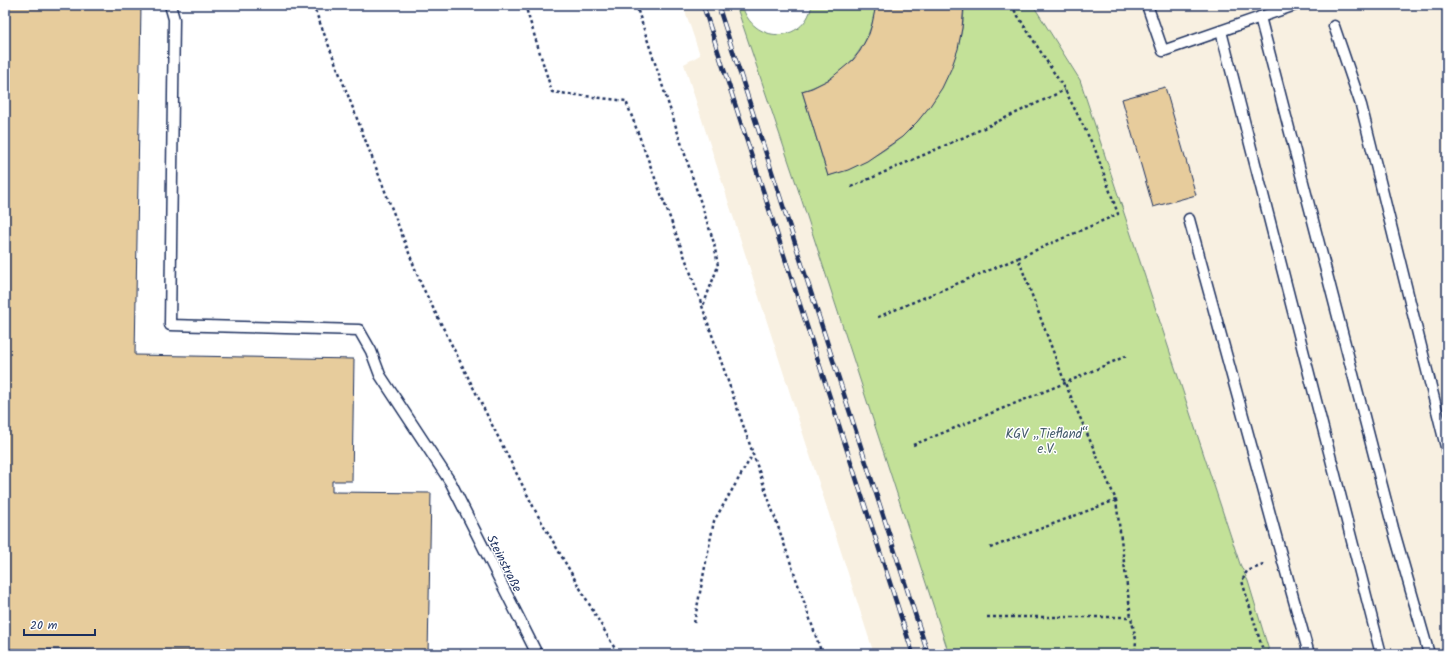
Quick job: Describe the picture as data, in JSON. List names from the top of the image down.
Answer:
{
  "streets": {
    "lane": ["Steinstraße"]
  },
  "parks": ["KGV „Tiefland“ e.V."],
  "scale_bar": "20 m"
}
